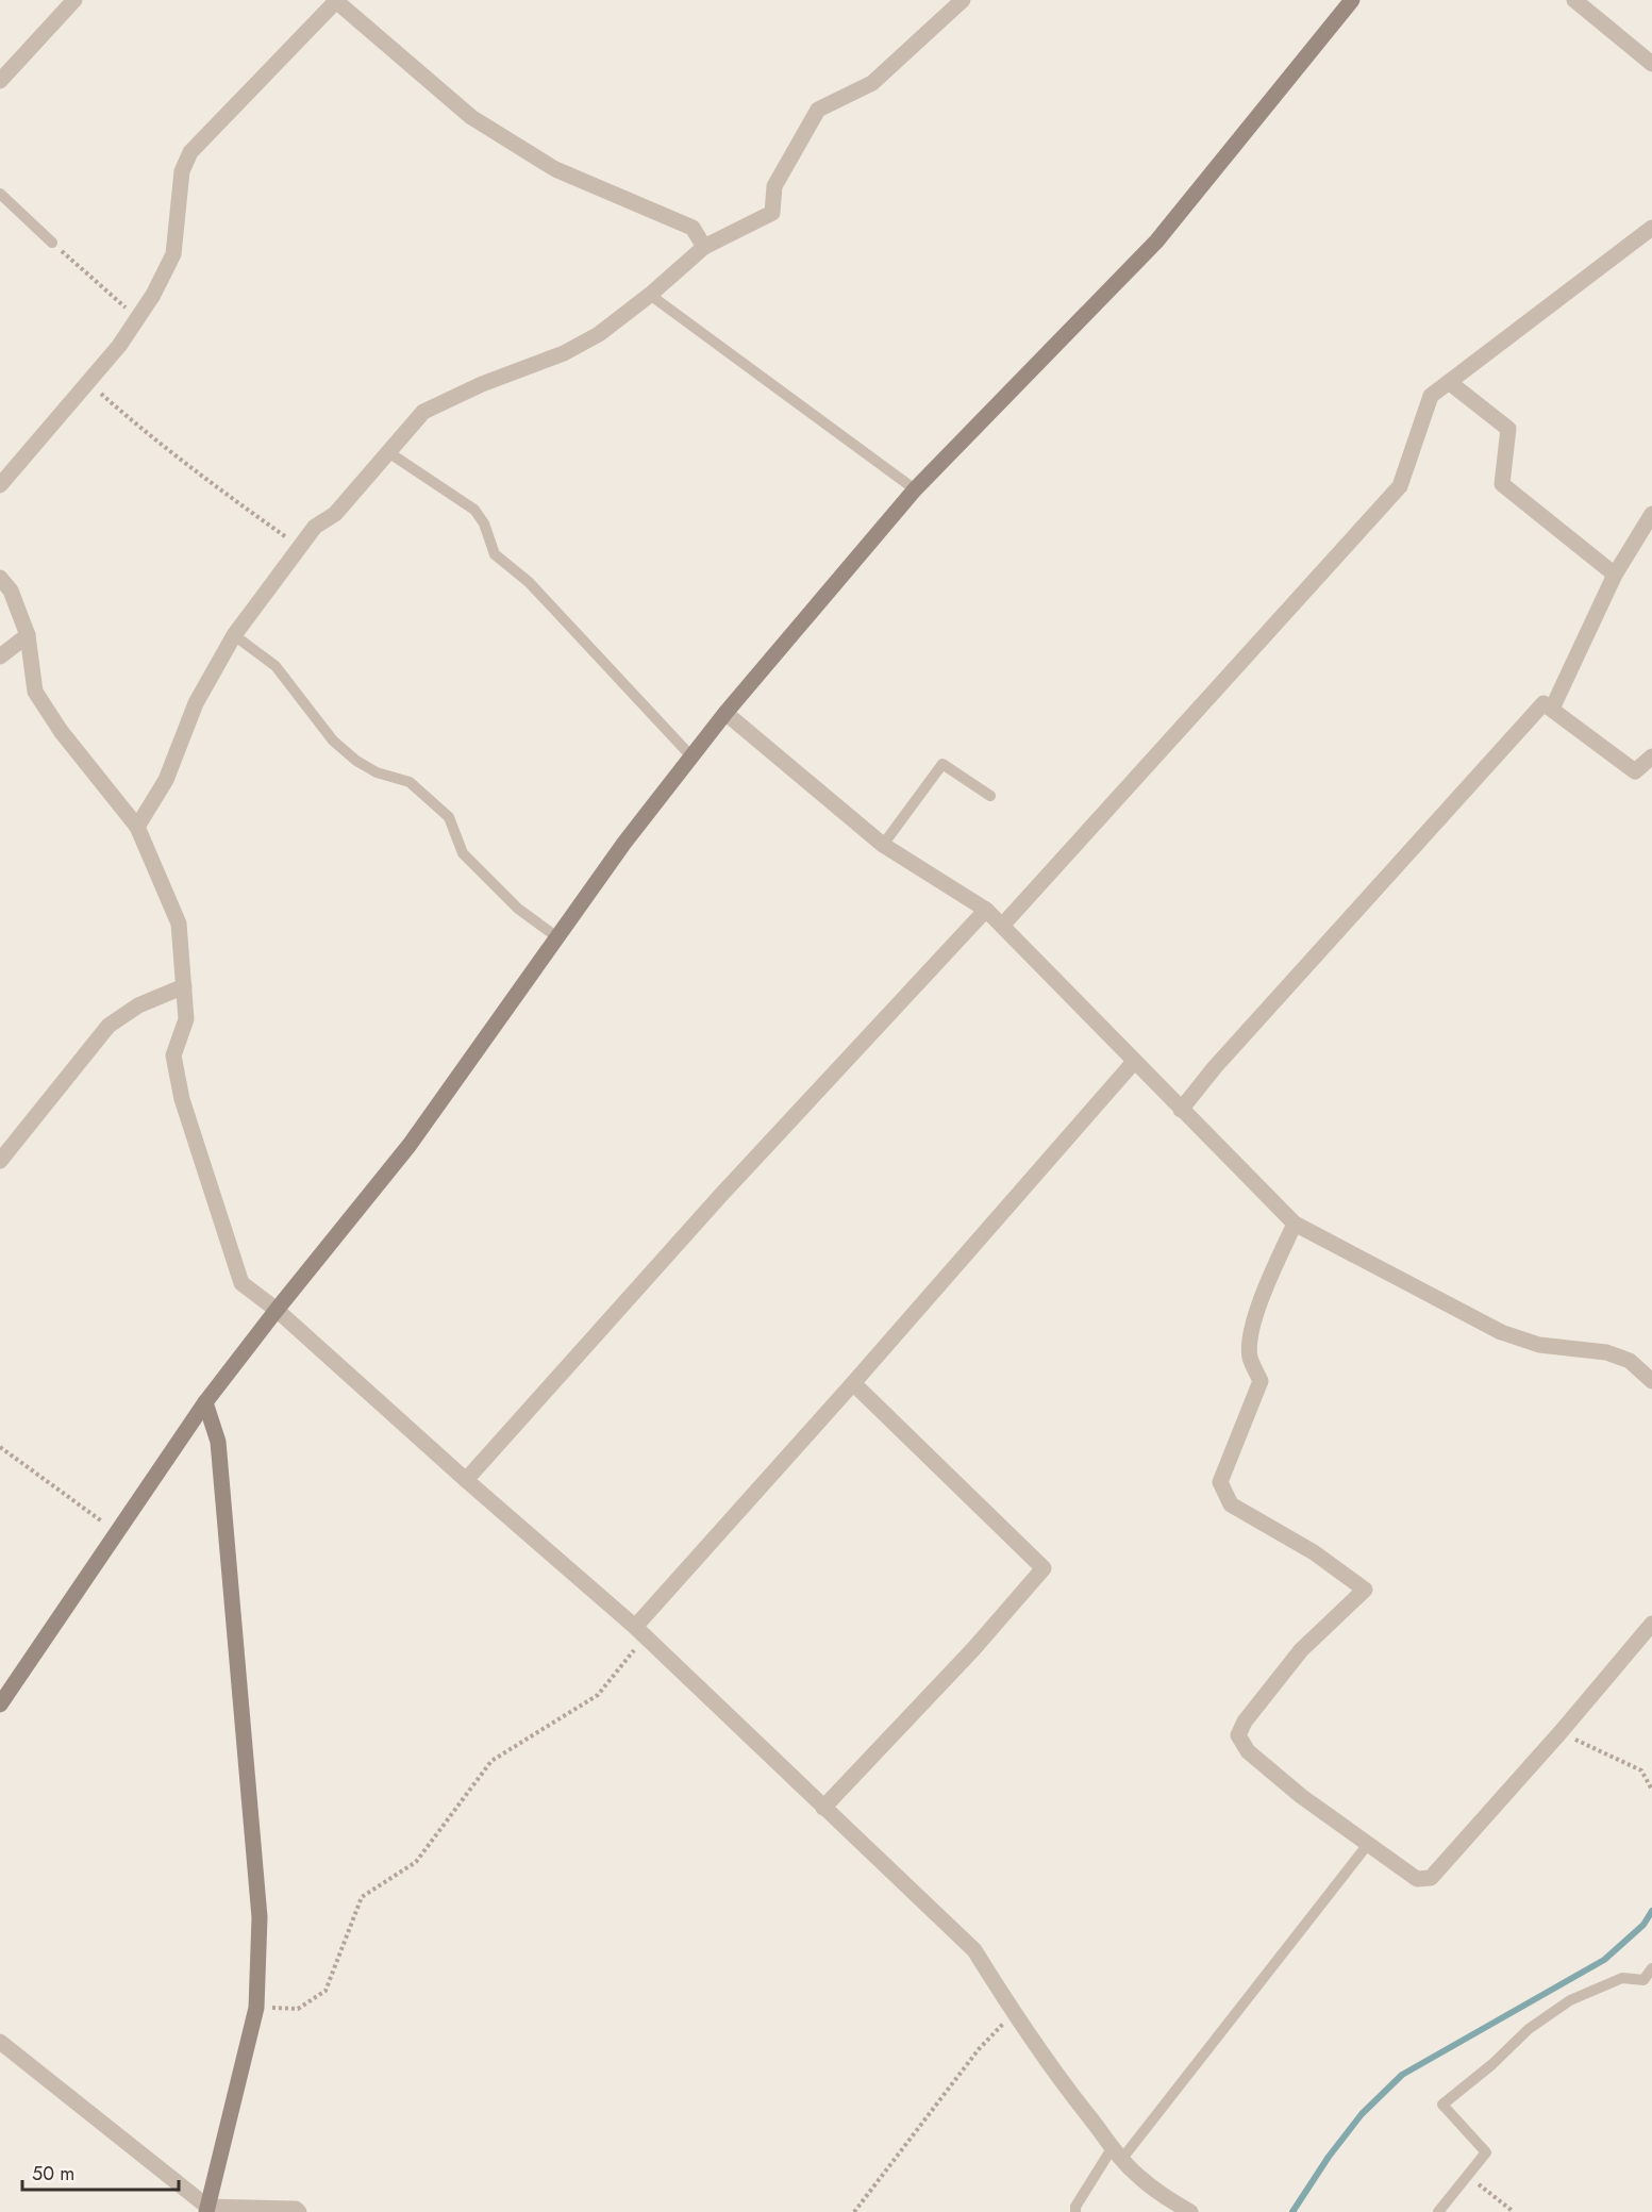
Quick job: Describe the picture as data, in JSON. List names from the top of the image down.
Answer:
{
  "scale_bar": "50 m"
}
